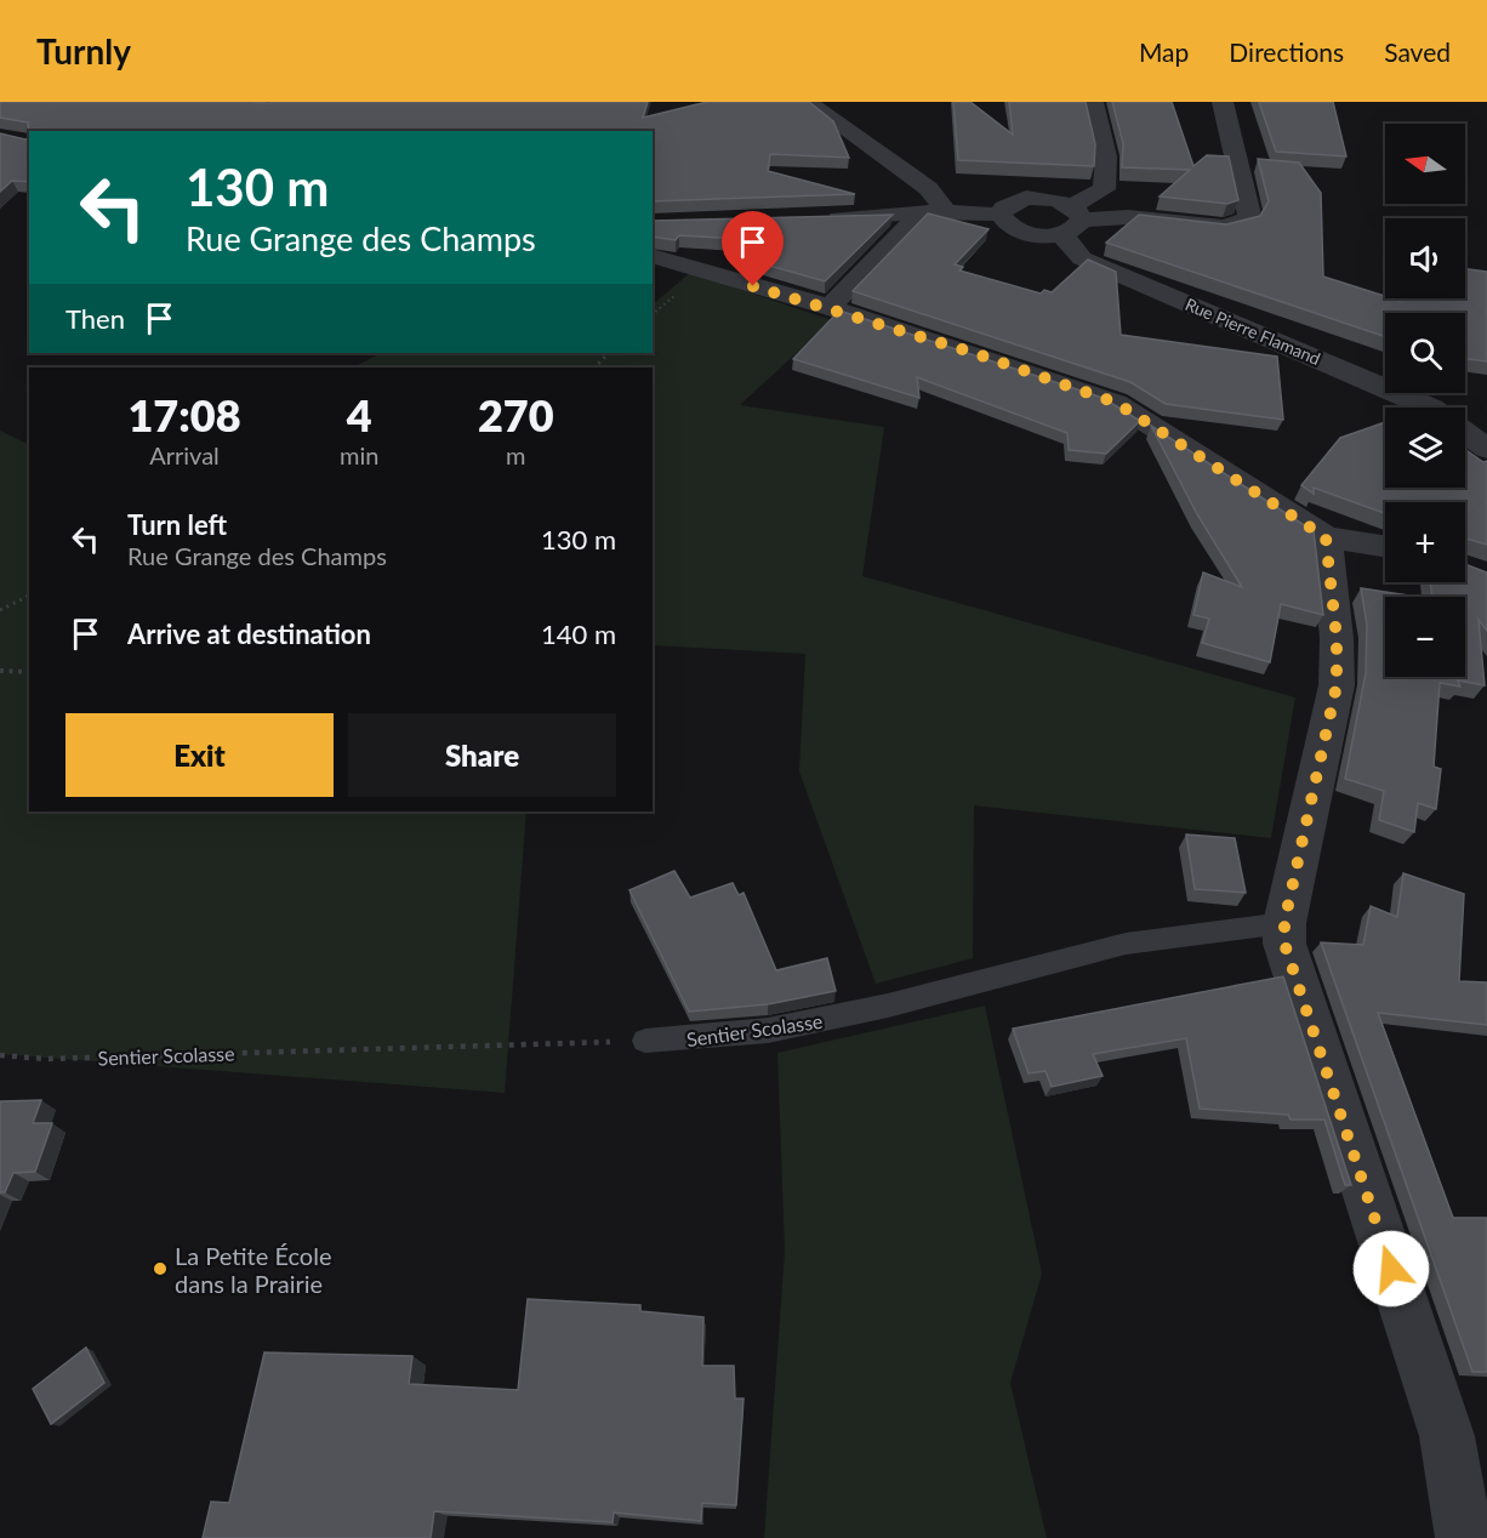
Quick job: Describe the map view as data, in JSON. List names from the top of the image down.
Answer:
{
  "streets": {
    "street": ["Rue Pierre Flamand"],
    "lane": ["Sentier Scolasse"]
  },
  "places": ["La Petite École dans la Prairie"],
  "north": "left",
  "page": {
    "header": "Turnly",
    "nav": ["Map", "Directions", "Saved"],
    "map_buttons": ["+", "−"],
    "turn": ["130 m", "Rue Grange des Champs"],
    "then": "Then",
    "eta": [
      "17:08",
      "Arrival",
      "4",
      "min",
      "270",
      "m"
    ],
    "list": [
      {
        "name": "Turn left",
        "note": "Rue Grange des Champs",
        "value": "130 m"
      },
      {
        "name": "Arrive at destination",
        "value": "140 m"
      }
    ],
    "buttons": ["Exit", "Share"]
  }
}
